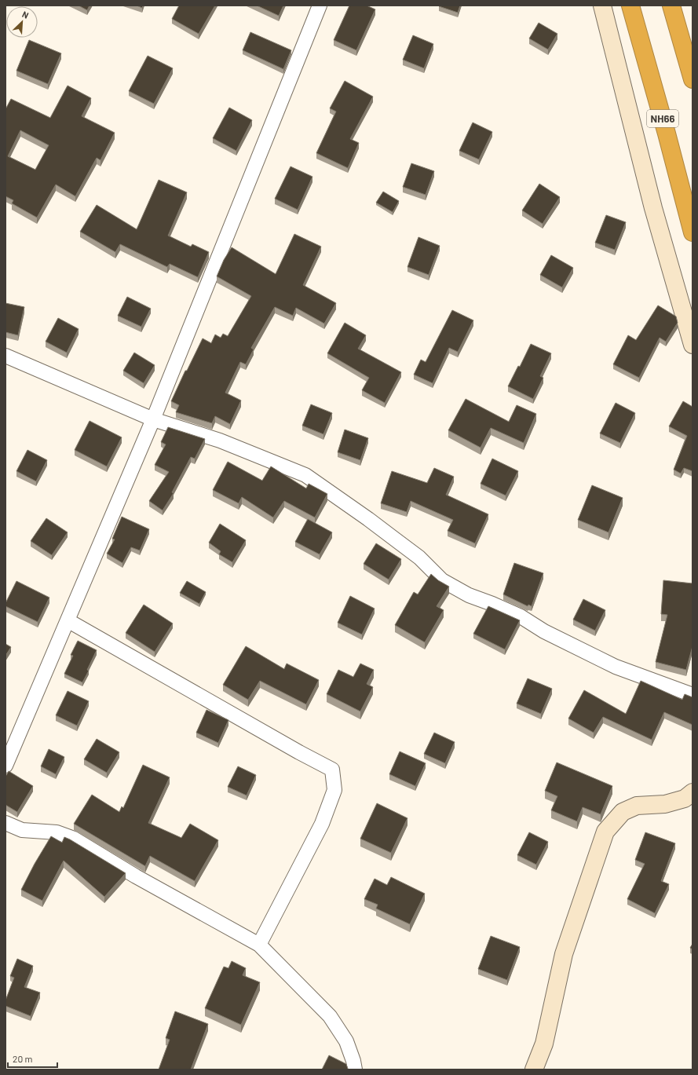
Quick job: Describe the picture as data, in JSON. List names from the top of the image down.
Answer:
{
  "streets": {
    "highway": ["NH66"]
  },
  "scale_bar": "20 m",
  "north": "top right"
}
